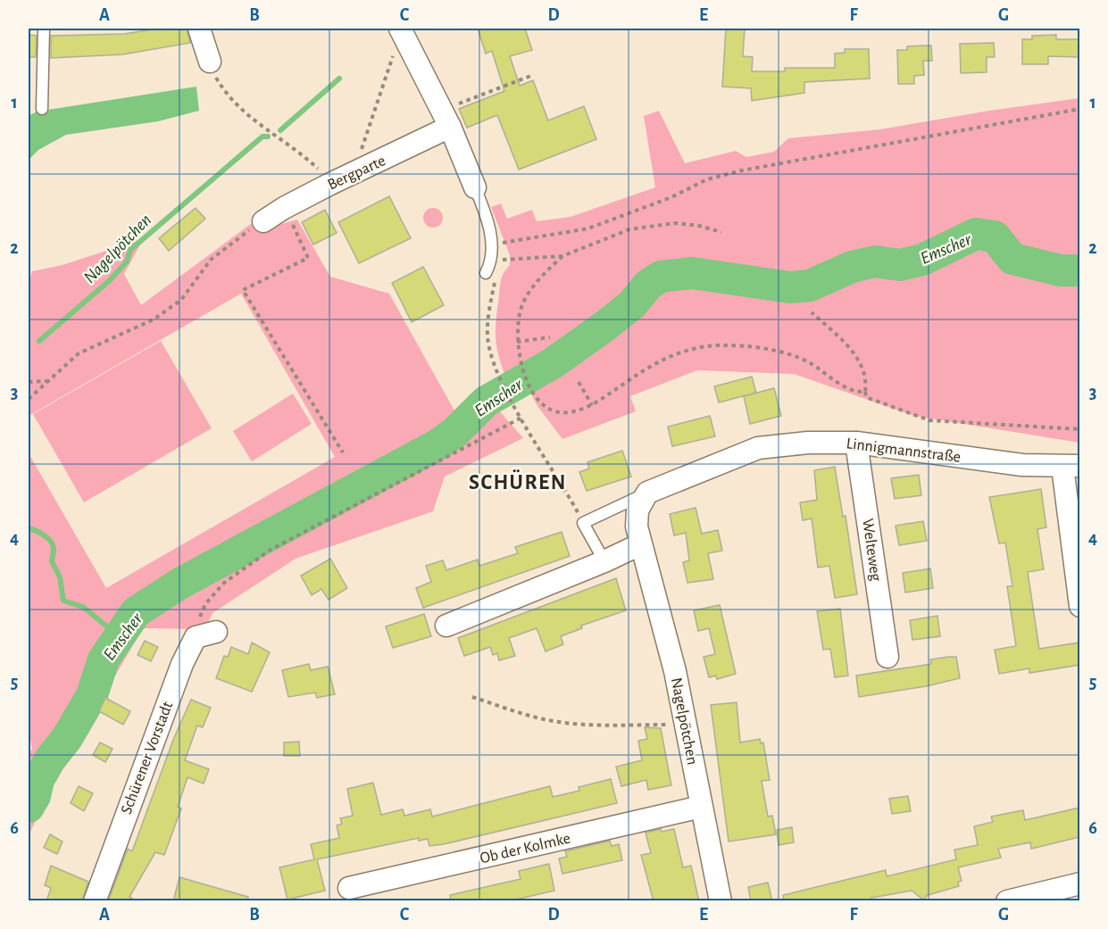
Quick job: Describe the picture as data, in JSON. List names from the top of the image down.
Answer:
{
  "streets": {
    "street": [
      "Bergparte",
      "Linnigmannstraße",
      "Welteweg",
      "Nagelpötchen",
      "Schürener Vorstadt",
      "Ob der Kolmke"
    ]
  },
  "crossings": [
    ["Linnigmannstraße", "Welteweg"],
    ["Nagelpötchen", "Ob der Kolmke"]
  ],
  "districts": ["SCHÜREN"],
  "water": ["Nagelpötchen", "Emscher"],
  "grid": {
    "columns": [
      "A",
      "B",
      "C",
      "D",
      "E",
      "F",
      "G"
    ],
    "rows": [
      "1",
      "2",
      "3",
      "4",
      "5",
      "6"
    ]
  }
}
